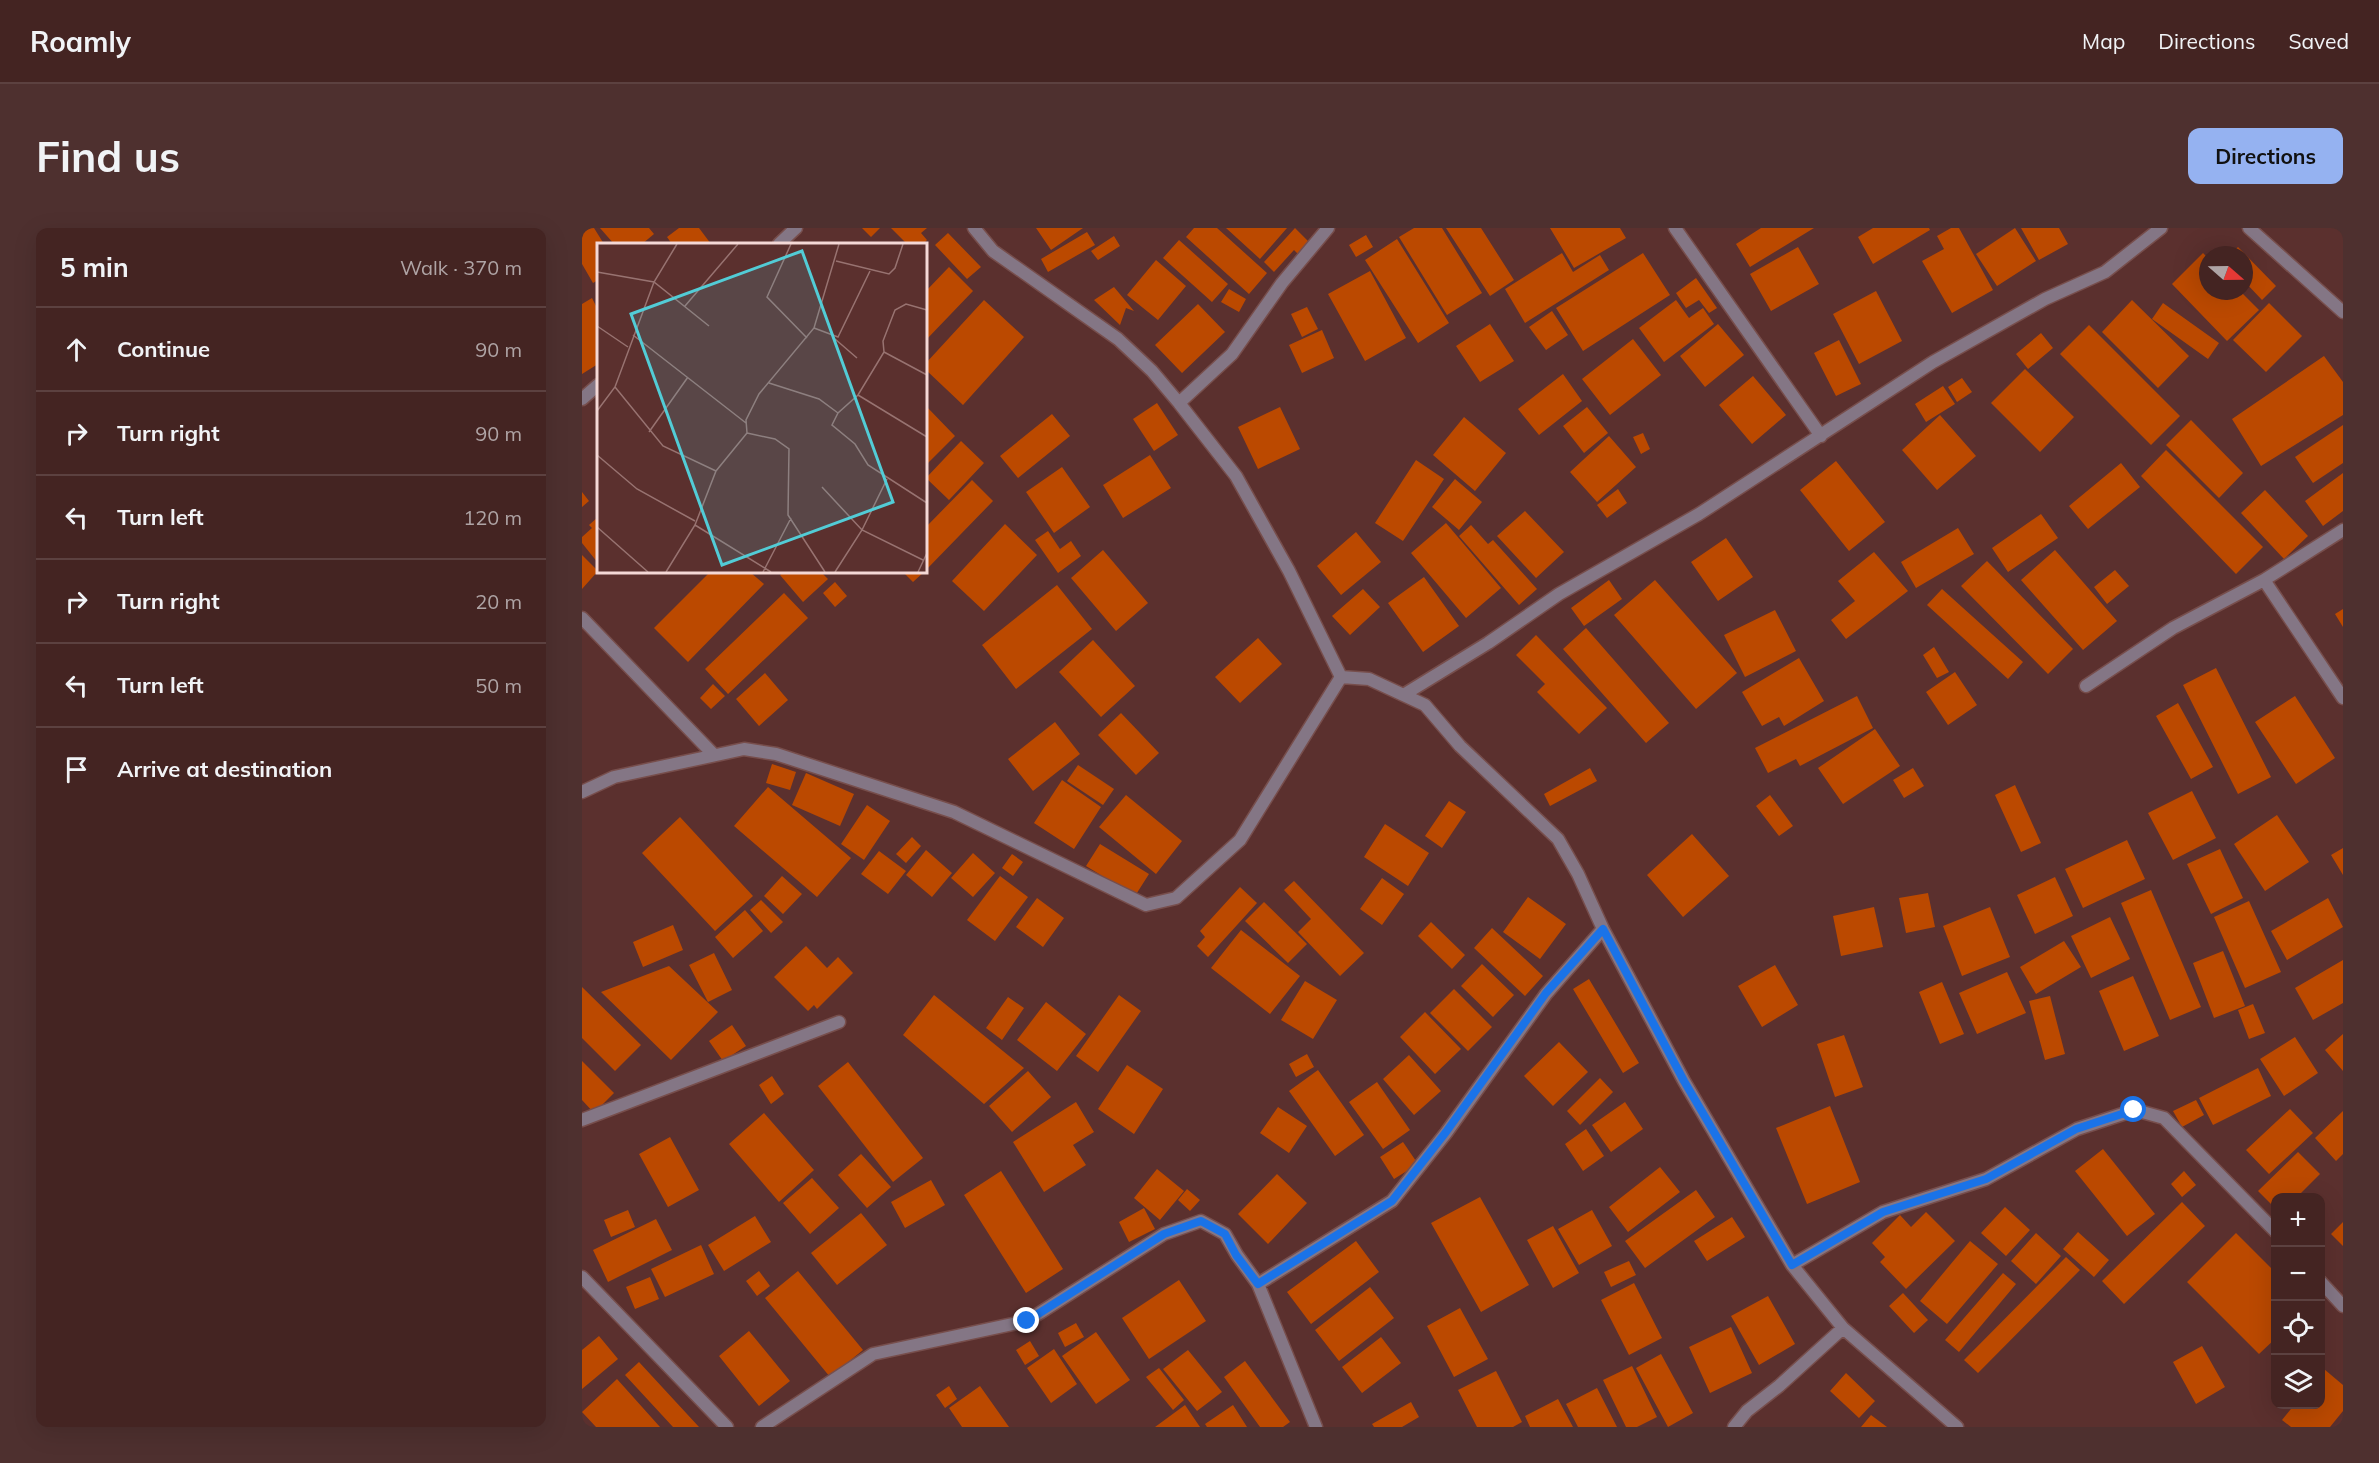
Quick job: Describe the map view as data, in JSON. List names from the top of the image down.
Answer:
{
  "north": "right",
  "page": {
    "header": "Roamly",
    "nav": ["Map", "Directions", "Saved"],
    "buttons": "Directions",
    "title": "Find us",
    "heading": ["5 min", "Walk · 370 m"],
    "list": [
      ["Continue", "90 m"],
      ["Turn right", "90 m"],
      ["Turn left", "120 m"],
      ["Turn right", "20 m"],
      ["Turn left", "50 m"],
      "Arrive at destination"
    ],
    "map_buttons": ["+", "−"]
  }
}
